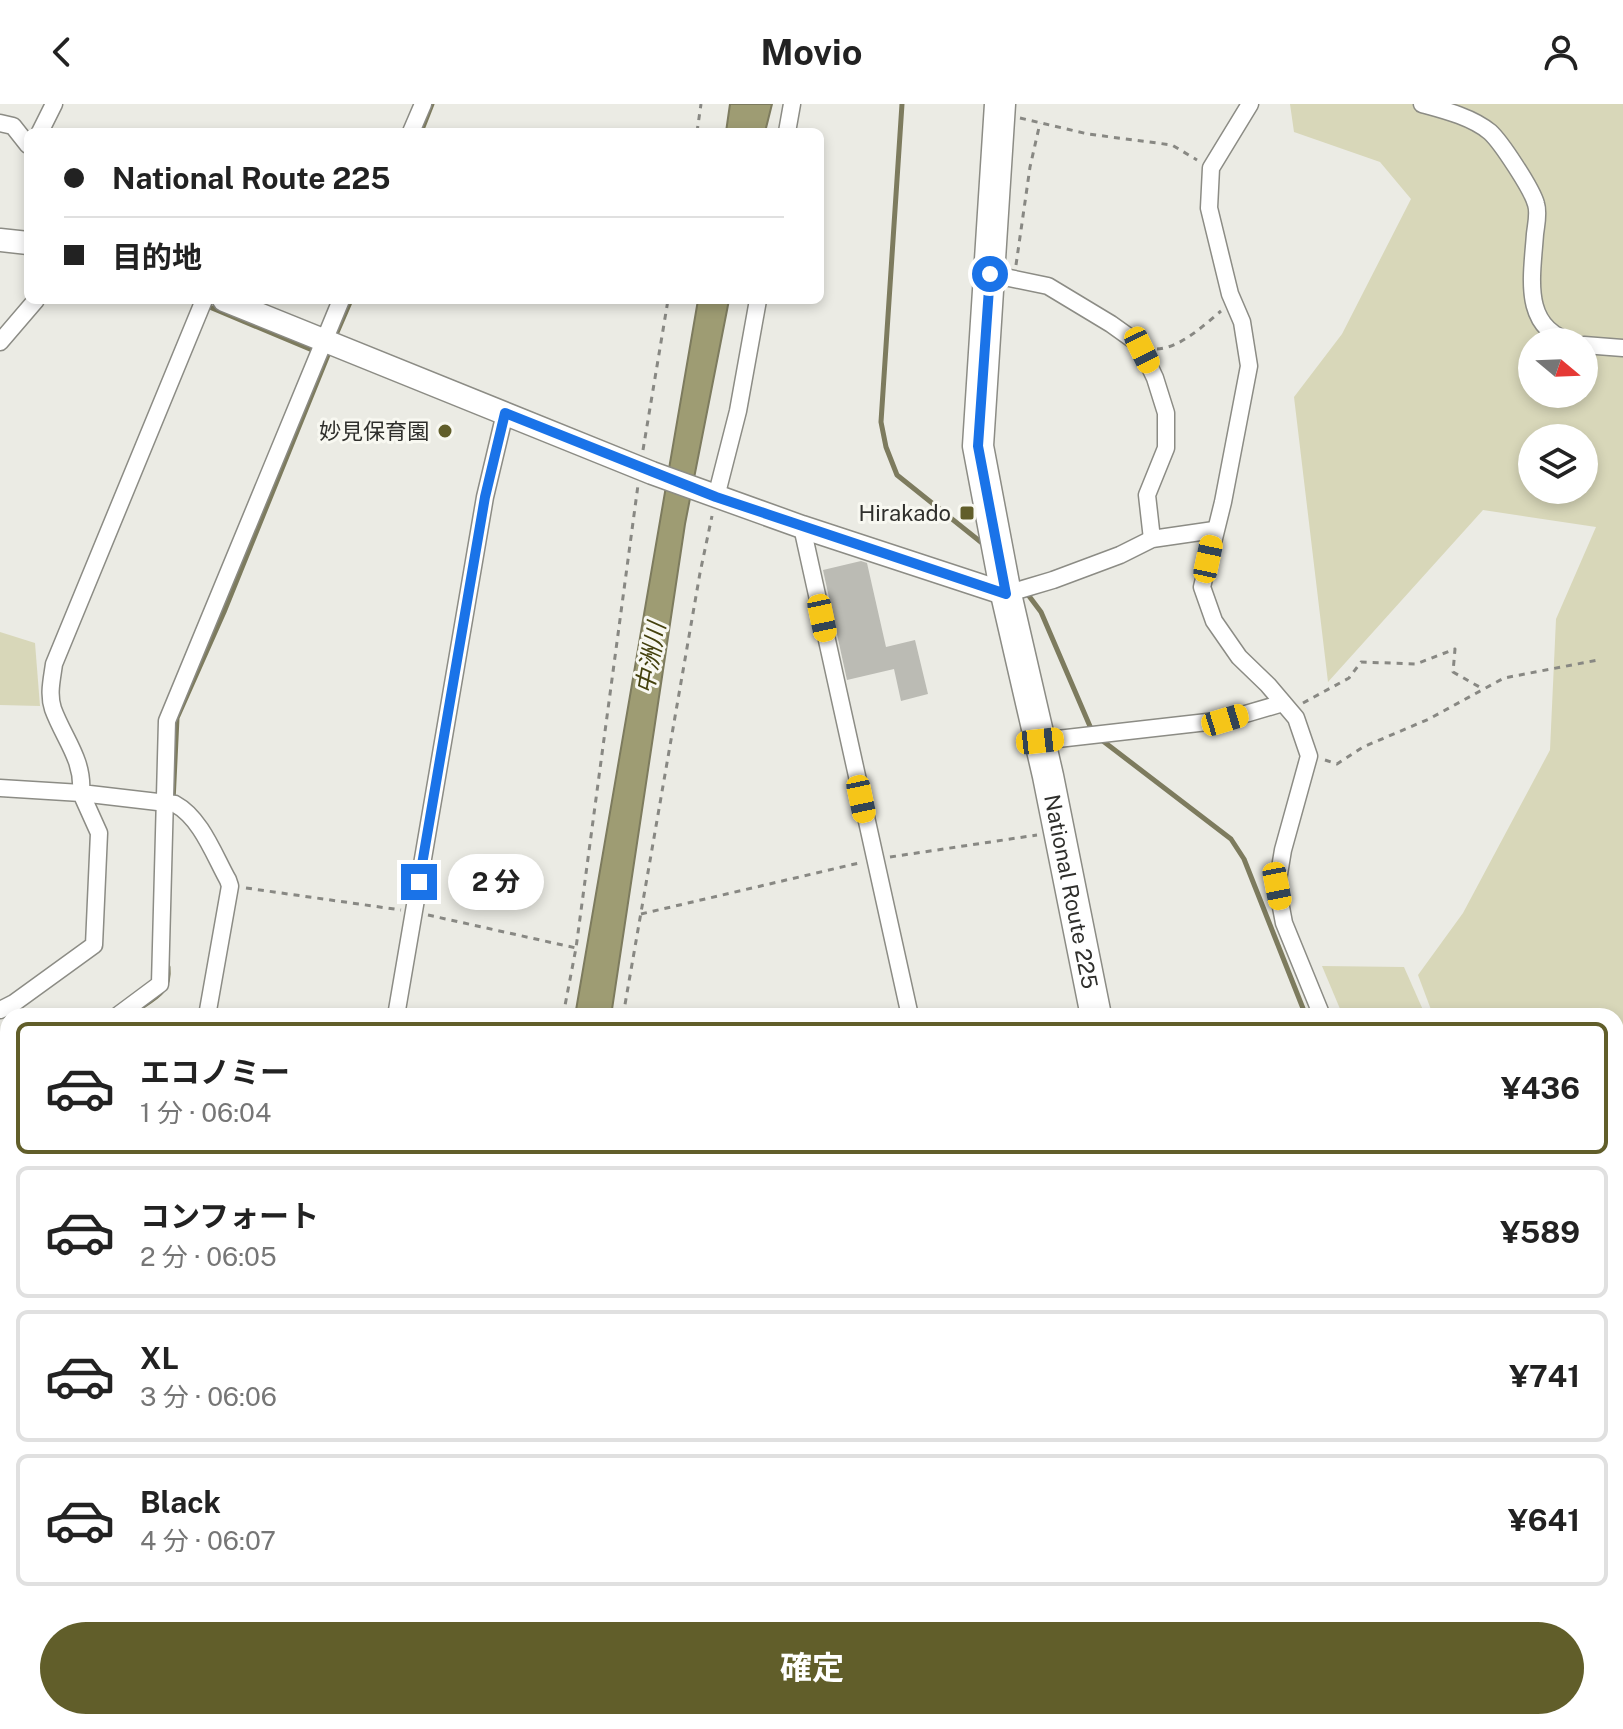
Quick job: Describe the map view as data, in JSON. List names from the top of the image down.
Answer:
{
  "streets": {
    "highway": ["National Route 225"]
  },
  "water": ["中洲川"],
  "places": {
    "other": ["妙見保育園"],
    "transit": ["Hirakado"]
  },
  "north": "right",
  "page": {
    "header": "Movio",
    "banner": ["National Route 225", "目的地"],
    "bubble": "2 分",
    "list": [
      {
        "name": "エコノミー",
        "note": "1 分 · 06:04",
        "value": "¥436"
      },
      {
        "name": "コンフォート",
        "note": "2 分 · 06:05",
        "value": "¥589"
      },
      {
        "name": "XL",
        "note": "3 分 · 06:06",
        "value": "¥741"
      },
      {
        "name": "Black",
        "note": "4 分 · 06:07",
        "value": "¥641"
      }
    ],
    "buttons": "確定"
  }
}
